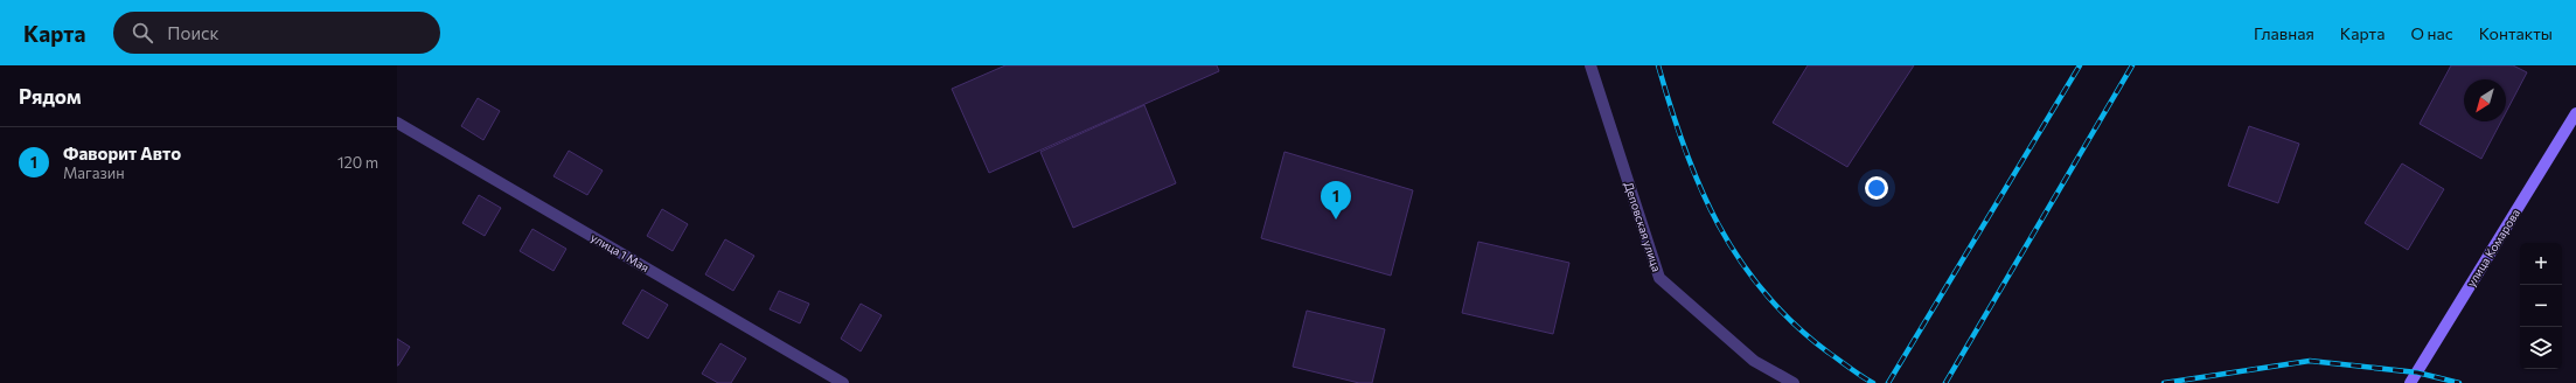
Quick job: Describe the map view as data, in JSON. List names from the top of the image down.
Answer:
{
  "streets": {
    "main road": ["улица Комарова"],
    "street": ["Деповская улица", "улица 1 Мая"]
  },
  "north": "bottom left",
  "page": {
    "header": "Карта",
    "search": "Поиск",
    "nav": [
      "Главная",
      "Карта",
      "О нас",
      "Контакты"
    ],
    "heading": "Рядом",
    "list": [
      {
        "mark": "1",
        "name": "Фаворит Авто",
        "note": "Магазин",
        "value": "120 m"
      }
    ],
    "pins": "1",
    "map_buttons": ["+", "−"]
  }
}
